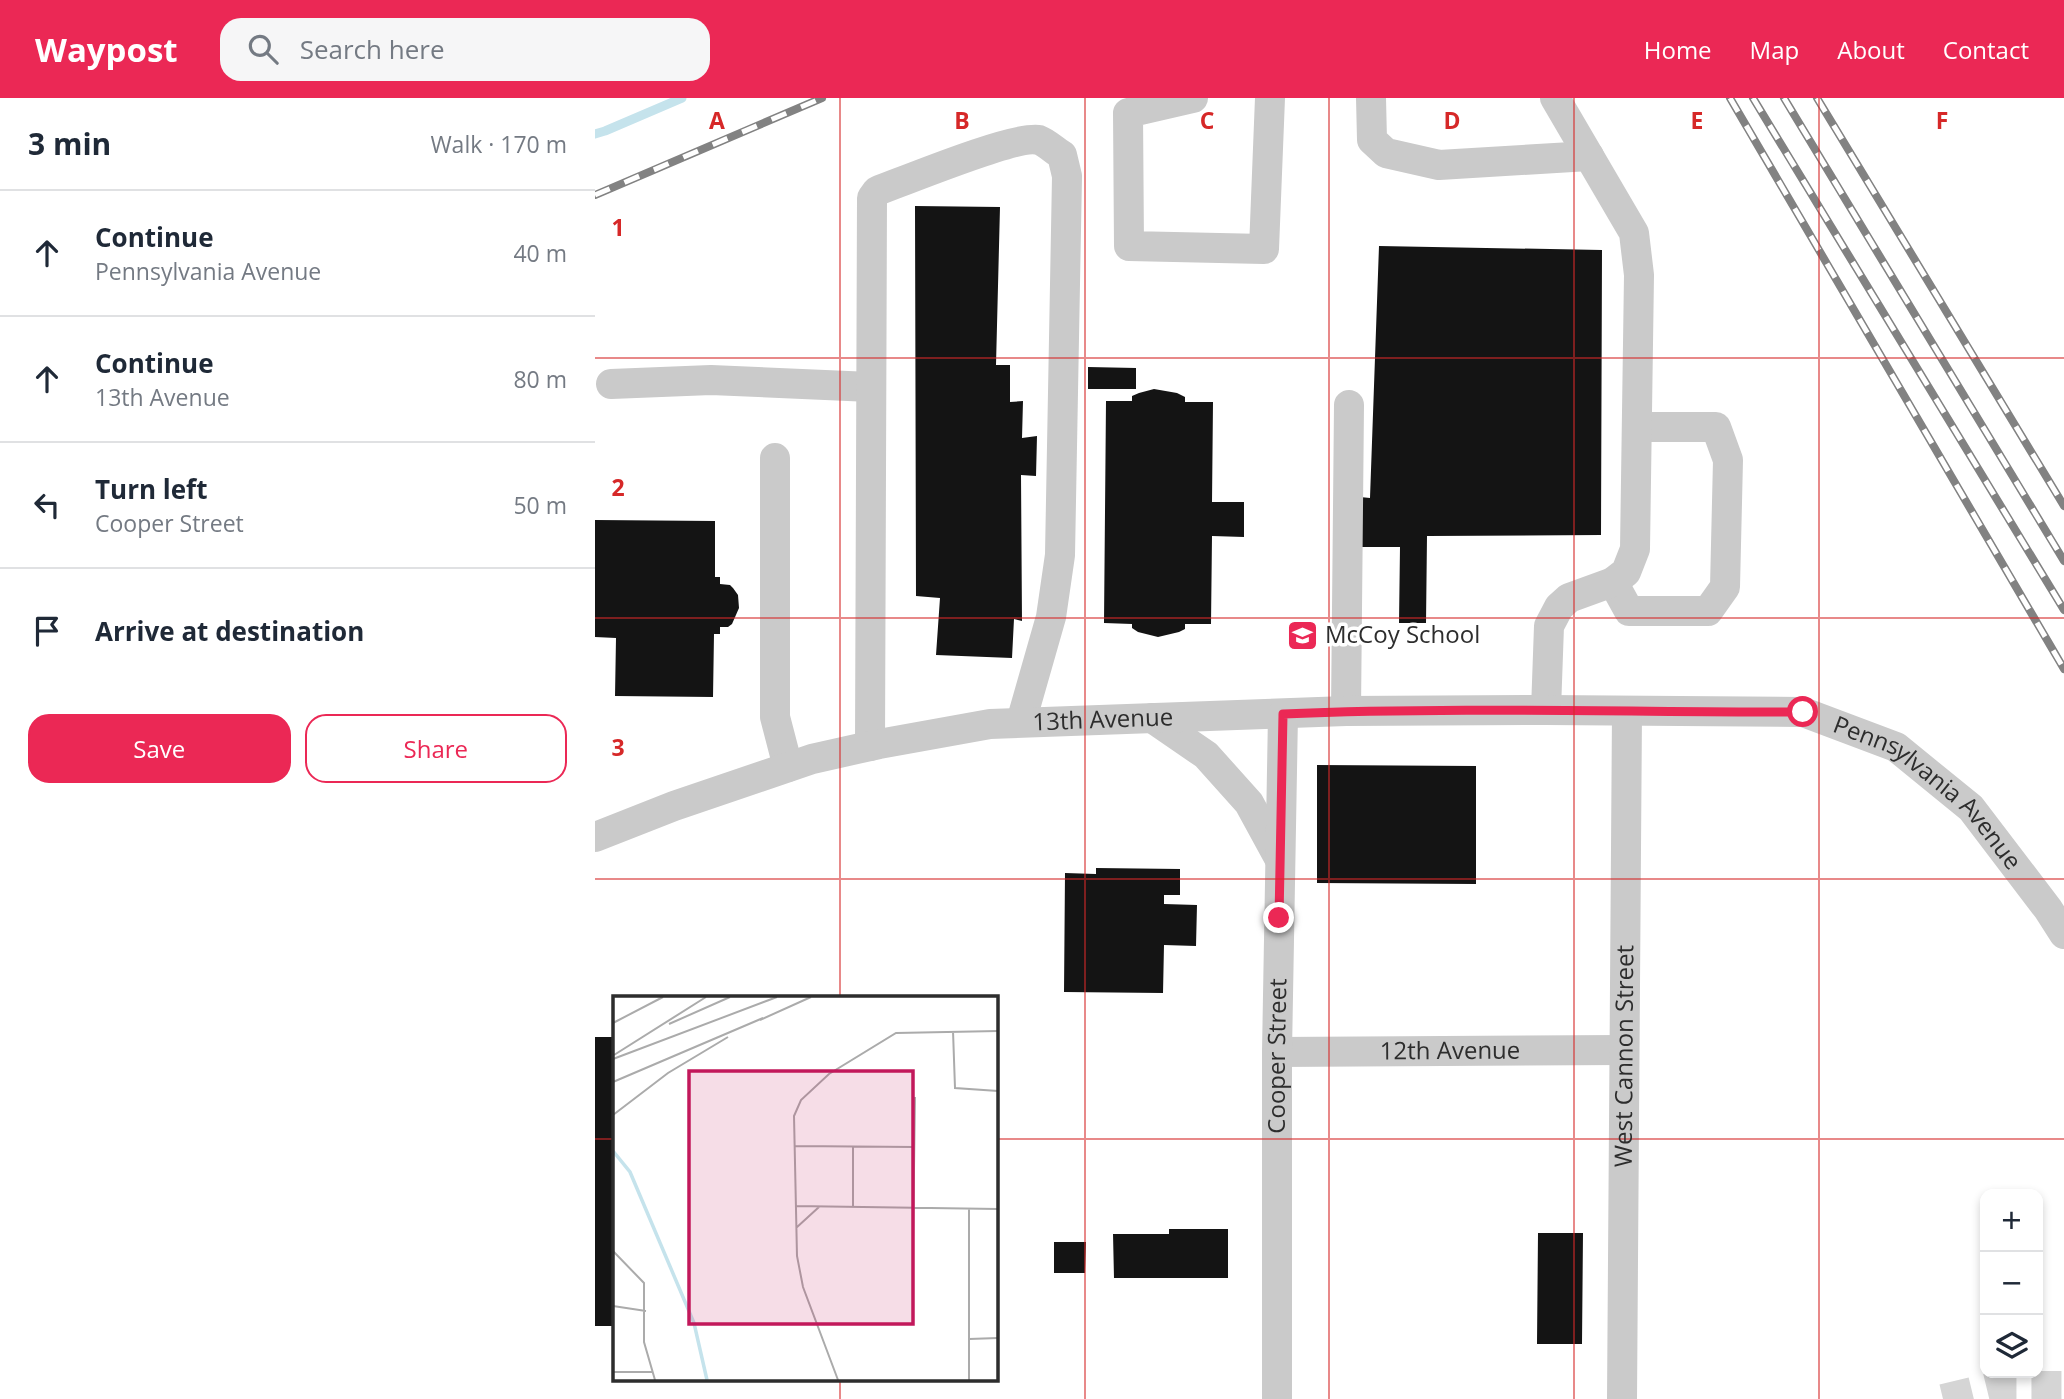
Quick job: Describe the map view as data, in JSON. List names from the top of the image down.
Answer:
{
  "streets": {
    "street": [
      "13th Avenue",
      "Pennsylvania Avenue",
      "12th Avenue",
      "West Cannon Street",
      "Cooper Street"
    ]
  },
  "crossings": [
    ["13th Avenue", "Pennsylvania Avenue"],
    ["13th Avenue", "West Cannon Street"],
    ["13th Avenue", "Cooper Street"],
    ["Pennsylvania Avenue", "West Cannon Street"],
    ["12th Avenue", "West Cannon Street"],
    ["12th Avenue", "Cooper Street"]
  ],
  "places": {
    "school or university": ["McCoy School"]
  },
  "page": {
    "header": "Waypost",
    "search": "Search here",
    "nav": [
      "Home",
      "Map",
      "About",
      "Contact"
    ],
    "heading": ["3 min", "Walk · 170 m"],
    "list": [
      ["Continue", "Pennsylvania Avenue", "40 m"],
      ["Continue", "13th Avenue", "80 m"],
      ["Turn left", "Cooper Street", "50 m"],
      "Arrive at destination"
    ],
    "buttons": ["Save", "Share"],
    "map_buttons": ["+", "−"]
  },
  "grid": {
    "columns": [
      "A",
      "B",
      "C",
      "D",
      "E",
      "F"
    ],
    "rows": ["1", "2", "3"]
  }
}
